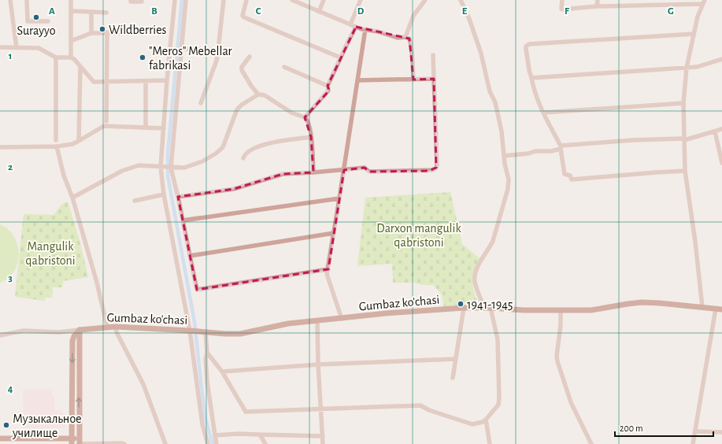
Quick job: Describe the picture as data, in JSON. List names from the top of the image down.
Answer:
{
  "streets": {
    "main road": ["Gumbaz ko'chasi"]
  },
  "parks": ["Darxon mangulik qabristoni", "Mangulik qabristoni"],
  "places": [
    "Surayyo",
    "Wildberries",
    "\"Meros\" Mebellar fabrikasi",
    "1941-1945",
    "Музыкальное училище"
  ],
  "scale_bar": "200 m",
  "grid": {
    "columns": [
      "A",
      "B",
      "C",
      "D",
      "E",
      "F",
      "G"
    ],
    "rows": [
      "1",
      "2",
      "3",
      "4"
    ]
  }
}
